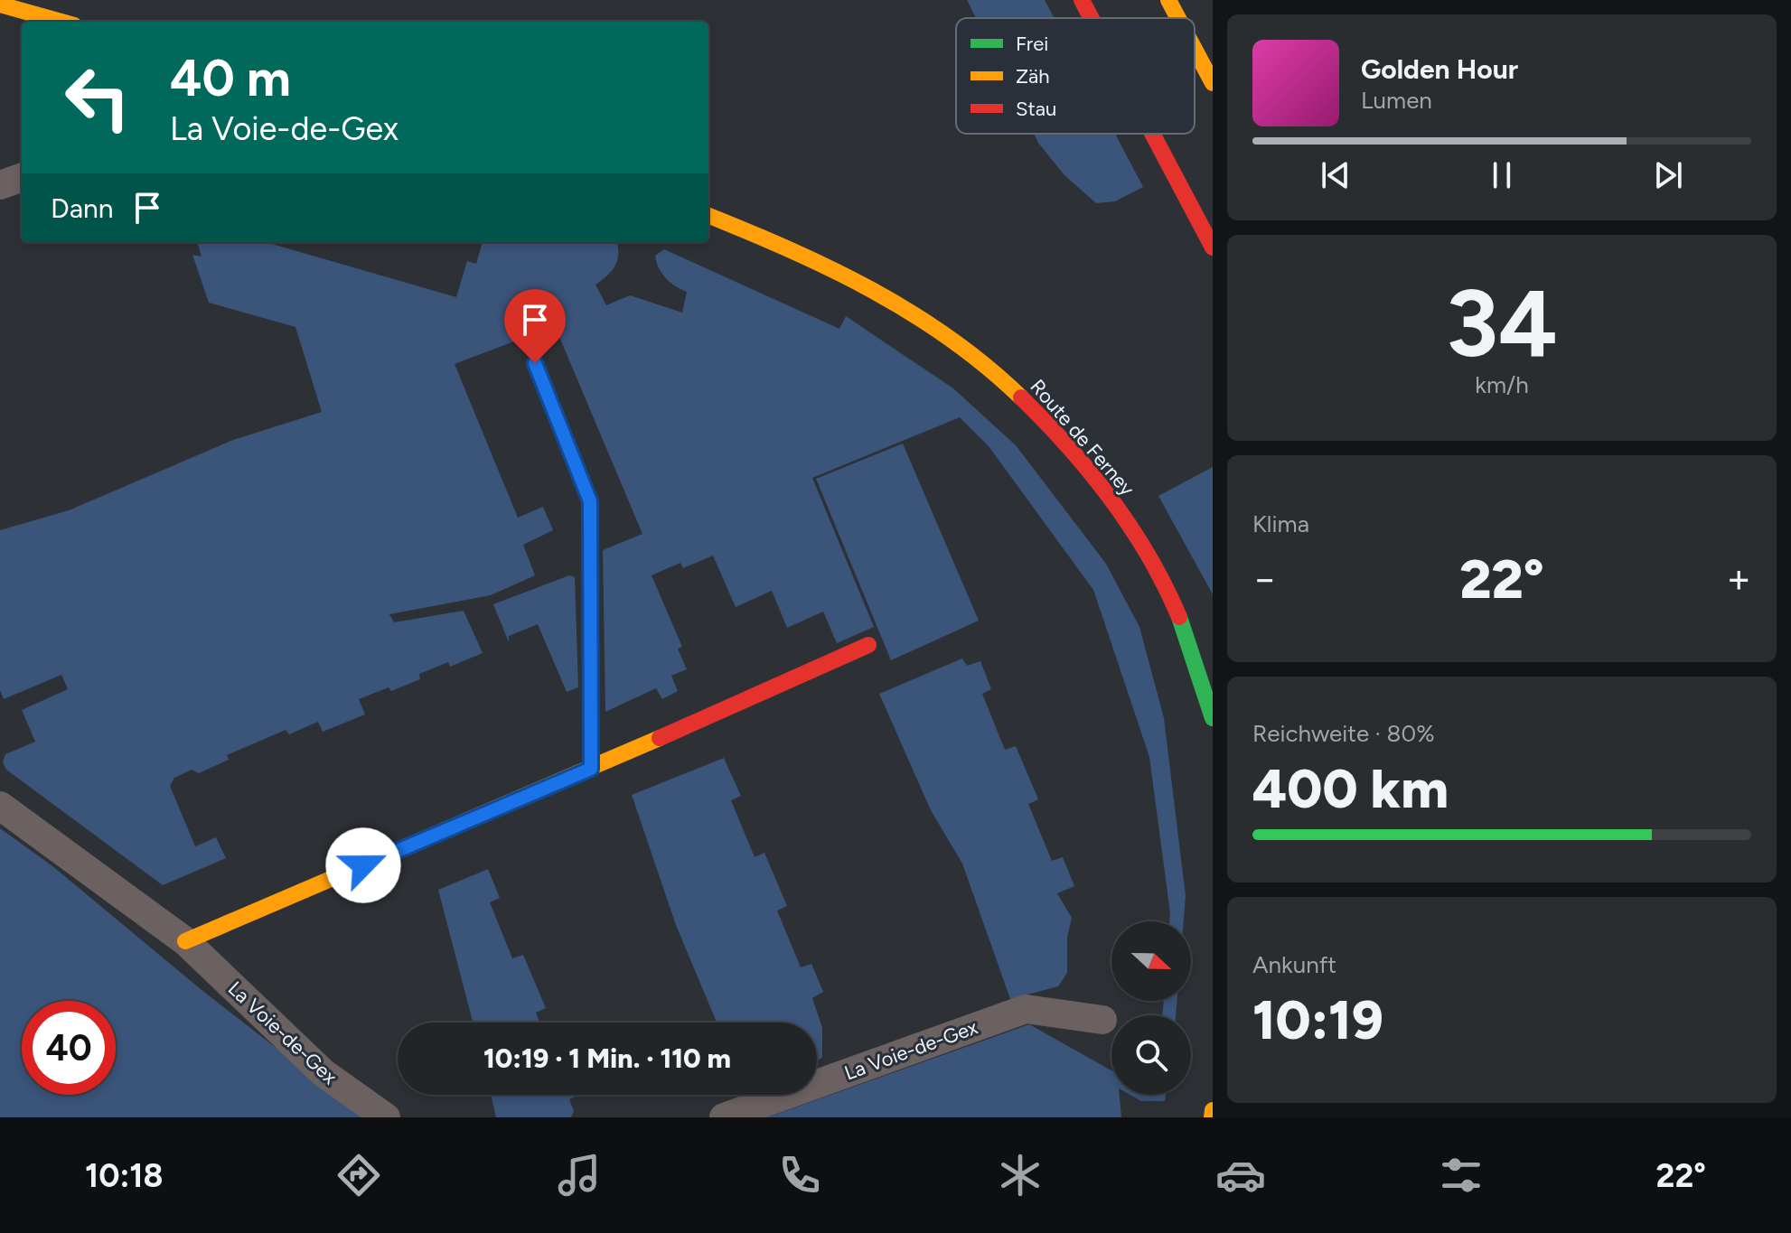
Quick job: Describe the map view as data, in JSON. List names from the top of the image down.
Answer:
{
  "streets": {
    "main road": ["Route de Ferney"],
    "street": ["La Voie-de-Gex"]
  },
  "legend": ["Frei", "Zäh", "Stau"],
  "north": "right",
  "page": {
    "turn": ["40 m", "La Voie-de-Gex"],
    "song": ["Golden Hour", "Lumen"],
    "then": "Dann",
    "tile": [
      ["34", "km/h"],
      "Klima",
      ["Reichweite · 80%", "400 km"],
      ["Ankunft", "10:19"]
    ],
    "heat": ["−", "22°", "+"],
    "limit": "40",
    "trip": "10:19 · 1 Min. · 110 m",
    "tabs": ["10:18", "22°"]
  }
}
